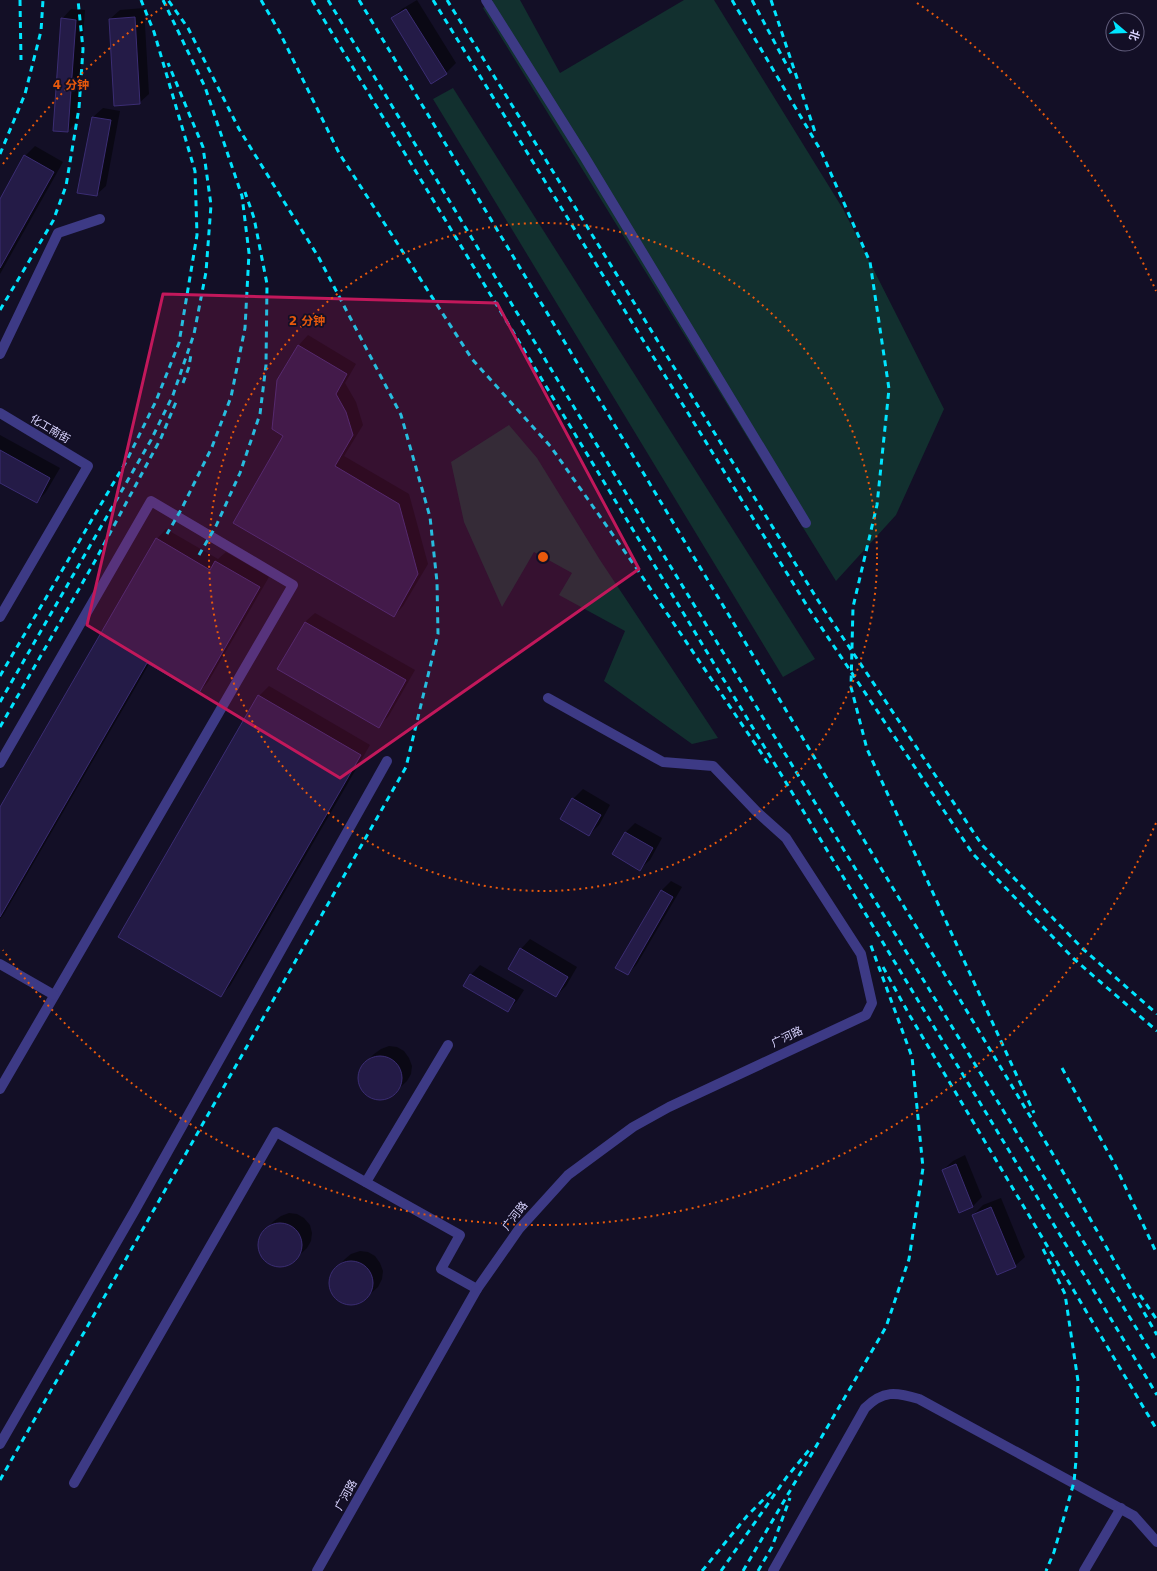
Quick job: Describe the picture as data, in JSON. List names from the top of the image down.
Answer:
{
  "streets": {
    "street": ["化工南街", "广河路"]
  },
  "north": "right",
  "rings": ["4 分钟", "2 分钟"]
}
